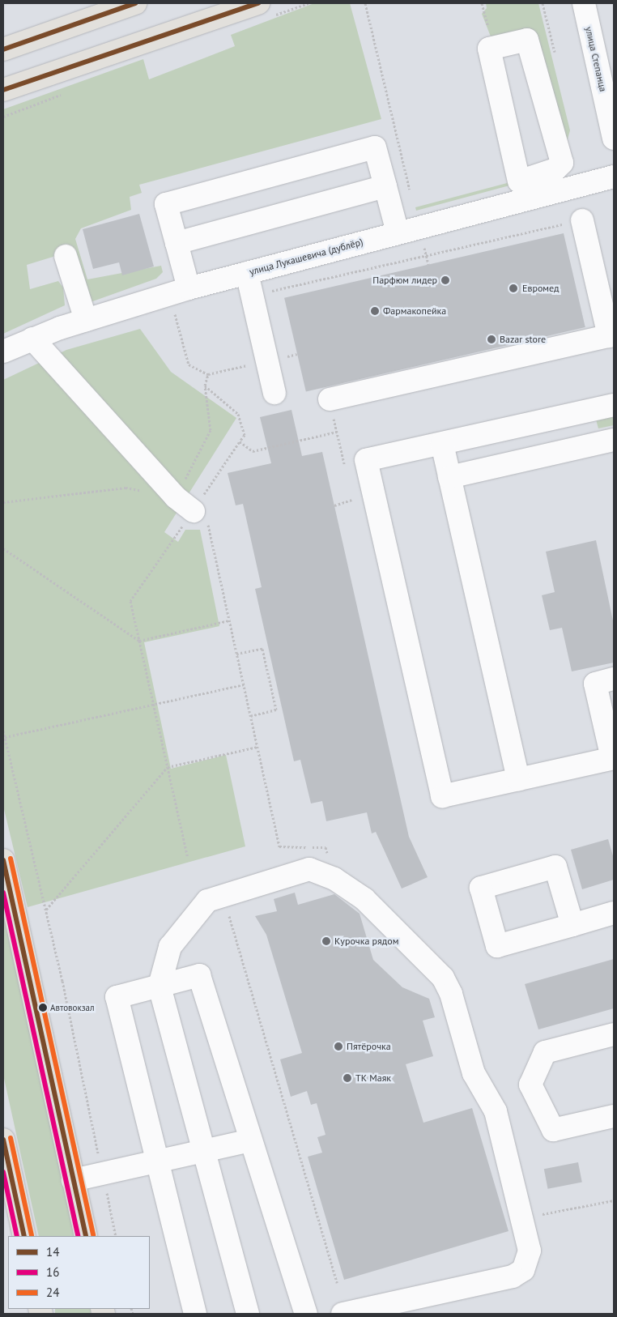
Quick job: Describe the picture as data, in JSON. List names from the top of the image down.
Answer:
{
  "streets": {
    "street": ["улица Степанца", "улица Лукашевича (дублёр)"]
  },
  "places": [
    "Парфюм лидер",
    "Евромед",
    "Фармакопейка",
    "Bazar store",
    "Курочка рядом",
    "Автовокзал",
    "Пятёрочка",
    "ТК Маяк"
  ],
  "lines": ["transit line 14", "transit line 24", "transit line 16"],
  "legend": ["14", "16", "24"]
}
